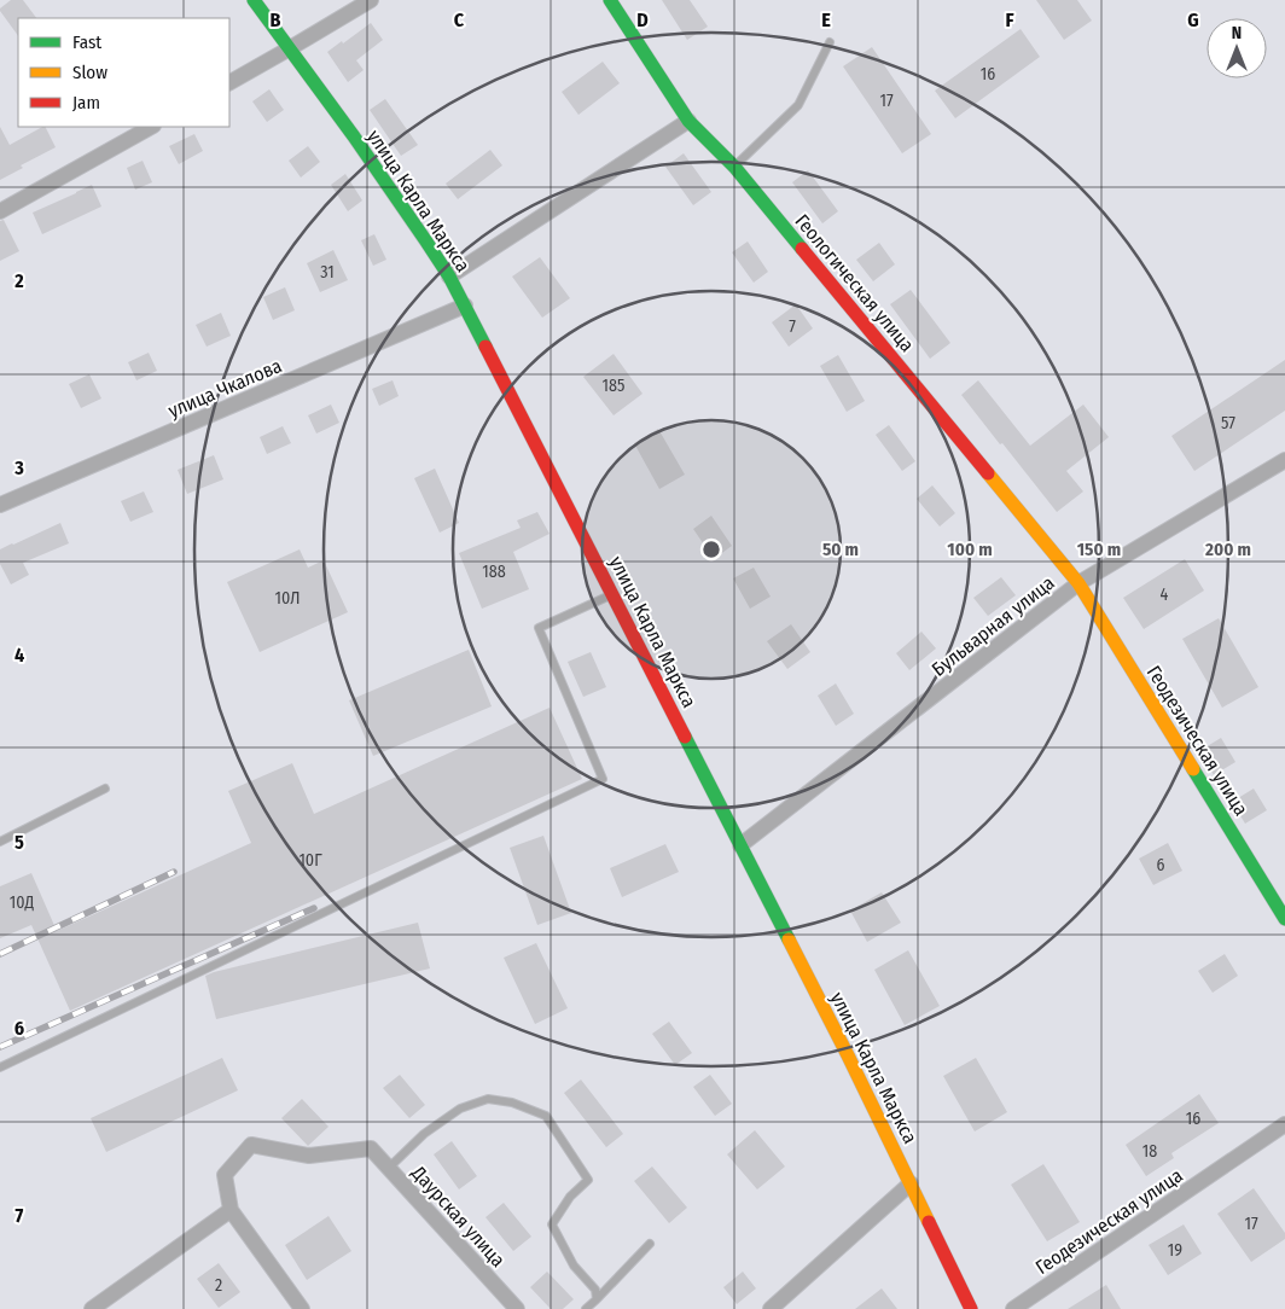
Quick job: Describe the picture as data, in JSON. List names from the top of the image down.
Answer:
{
  "streets": {
    "main road": ["улица Карла Маркса", "Геологическая улица", "Геодезическая улица"],
    "street": ["улица Чкалова", "Бульварная улица", "Даурская улица"]
  },
  "crossings": [
    ["улица Карла Маркса", "улица Чкалова"],
    ["улица Карла Маркса", "Бульварная улица"],
    ["Геологическая улица", "Бульварная улица"],
    ["Геологическая улица", "Геодезическая улица"],
    ["Бульварная улица", "Геодезическая улица"]
  ],
  "house_numbers": [
    "16",
    "17",
    "31",
    "7",
    "185",
    "57",
    "188",
    "4",
    "10Л",
    "10Г",
    "6",
    "10Д",
    "16",
    "18",
    "17",
    "19",
    "2"
  ],
  "legend": ["Fast", "Slow", "Jam"],
  "north": "top",
  "grid": {
    "columns": [
      "B",
      "C",
      "D",
      "E",
      "F",
      "G"
    ],
    "rows": [
      "2",
      "3",
      "4",
      "5",
      "6",
      "7"
    ]
  },
  "rings": [
    "50 m",
    "100 m",
    "150 m",
    "200 m"
  ]
}
